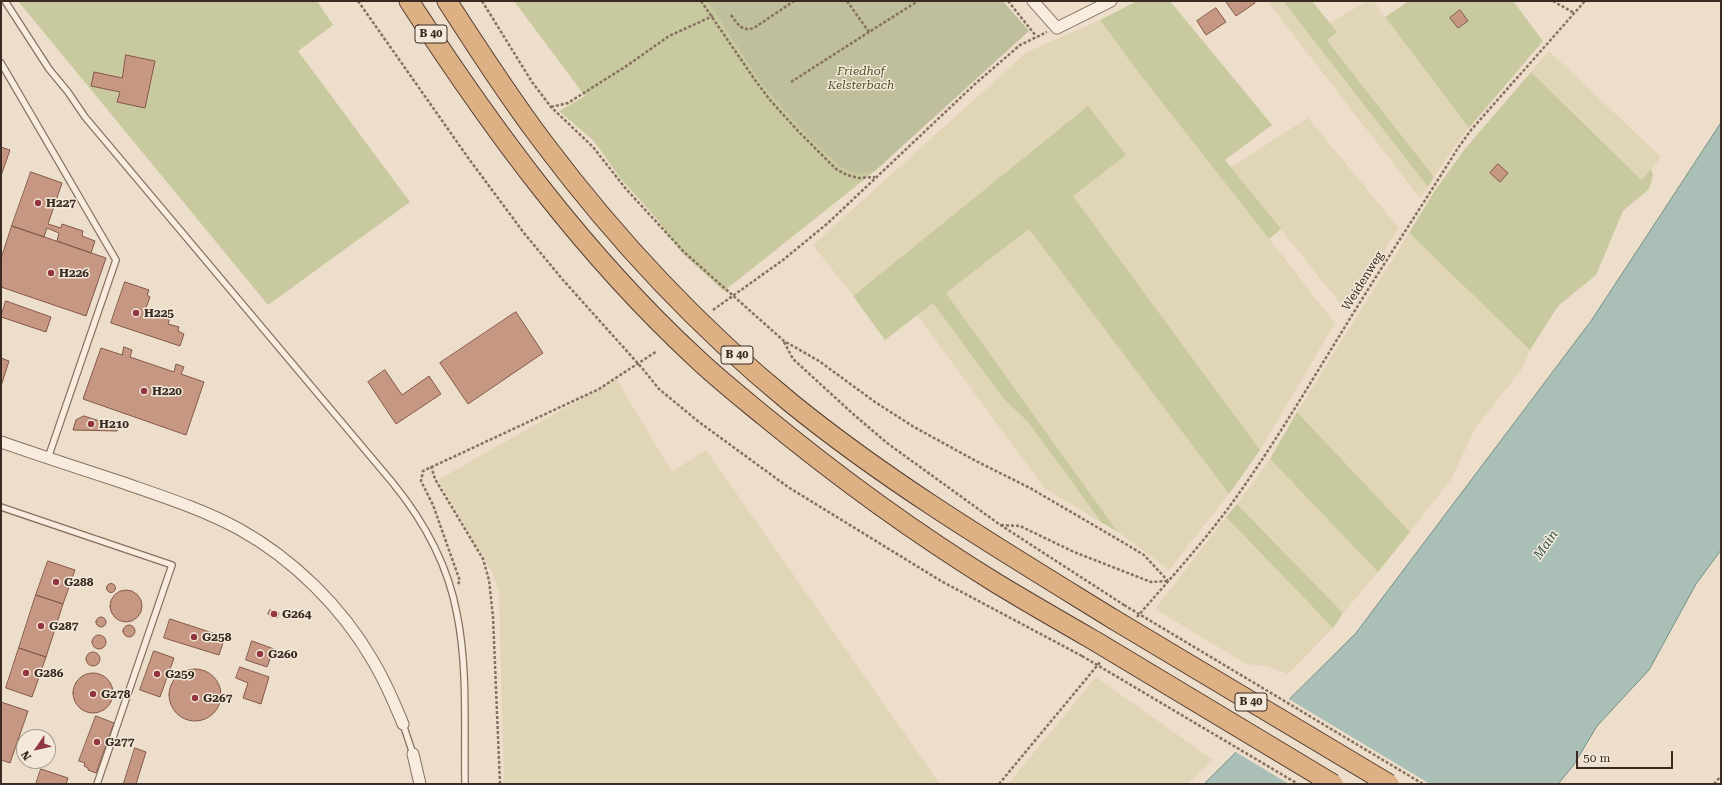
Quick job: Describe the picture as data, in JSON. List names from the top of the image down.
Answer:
{
  "streets": {
    "highway": ["B 40"],
    "path": ["Weidenweg"]
  },
  "water": ["Main"],
  "parks": ["Friedhof Kelsterbach"],
  "places": [
    "H227",
    "H226",
    "H225",
    "H220",
    "H210",
    "G288",
    "G264",
    "G287",
    "G258",
    "G260",
    "G286",
    "G259",
    "G278",
    "G267",
    "G277"
  ],
  "scale_bar": "50 m",
  "north": "bottom left"
}
